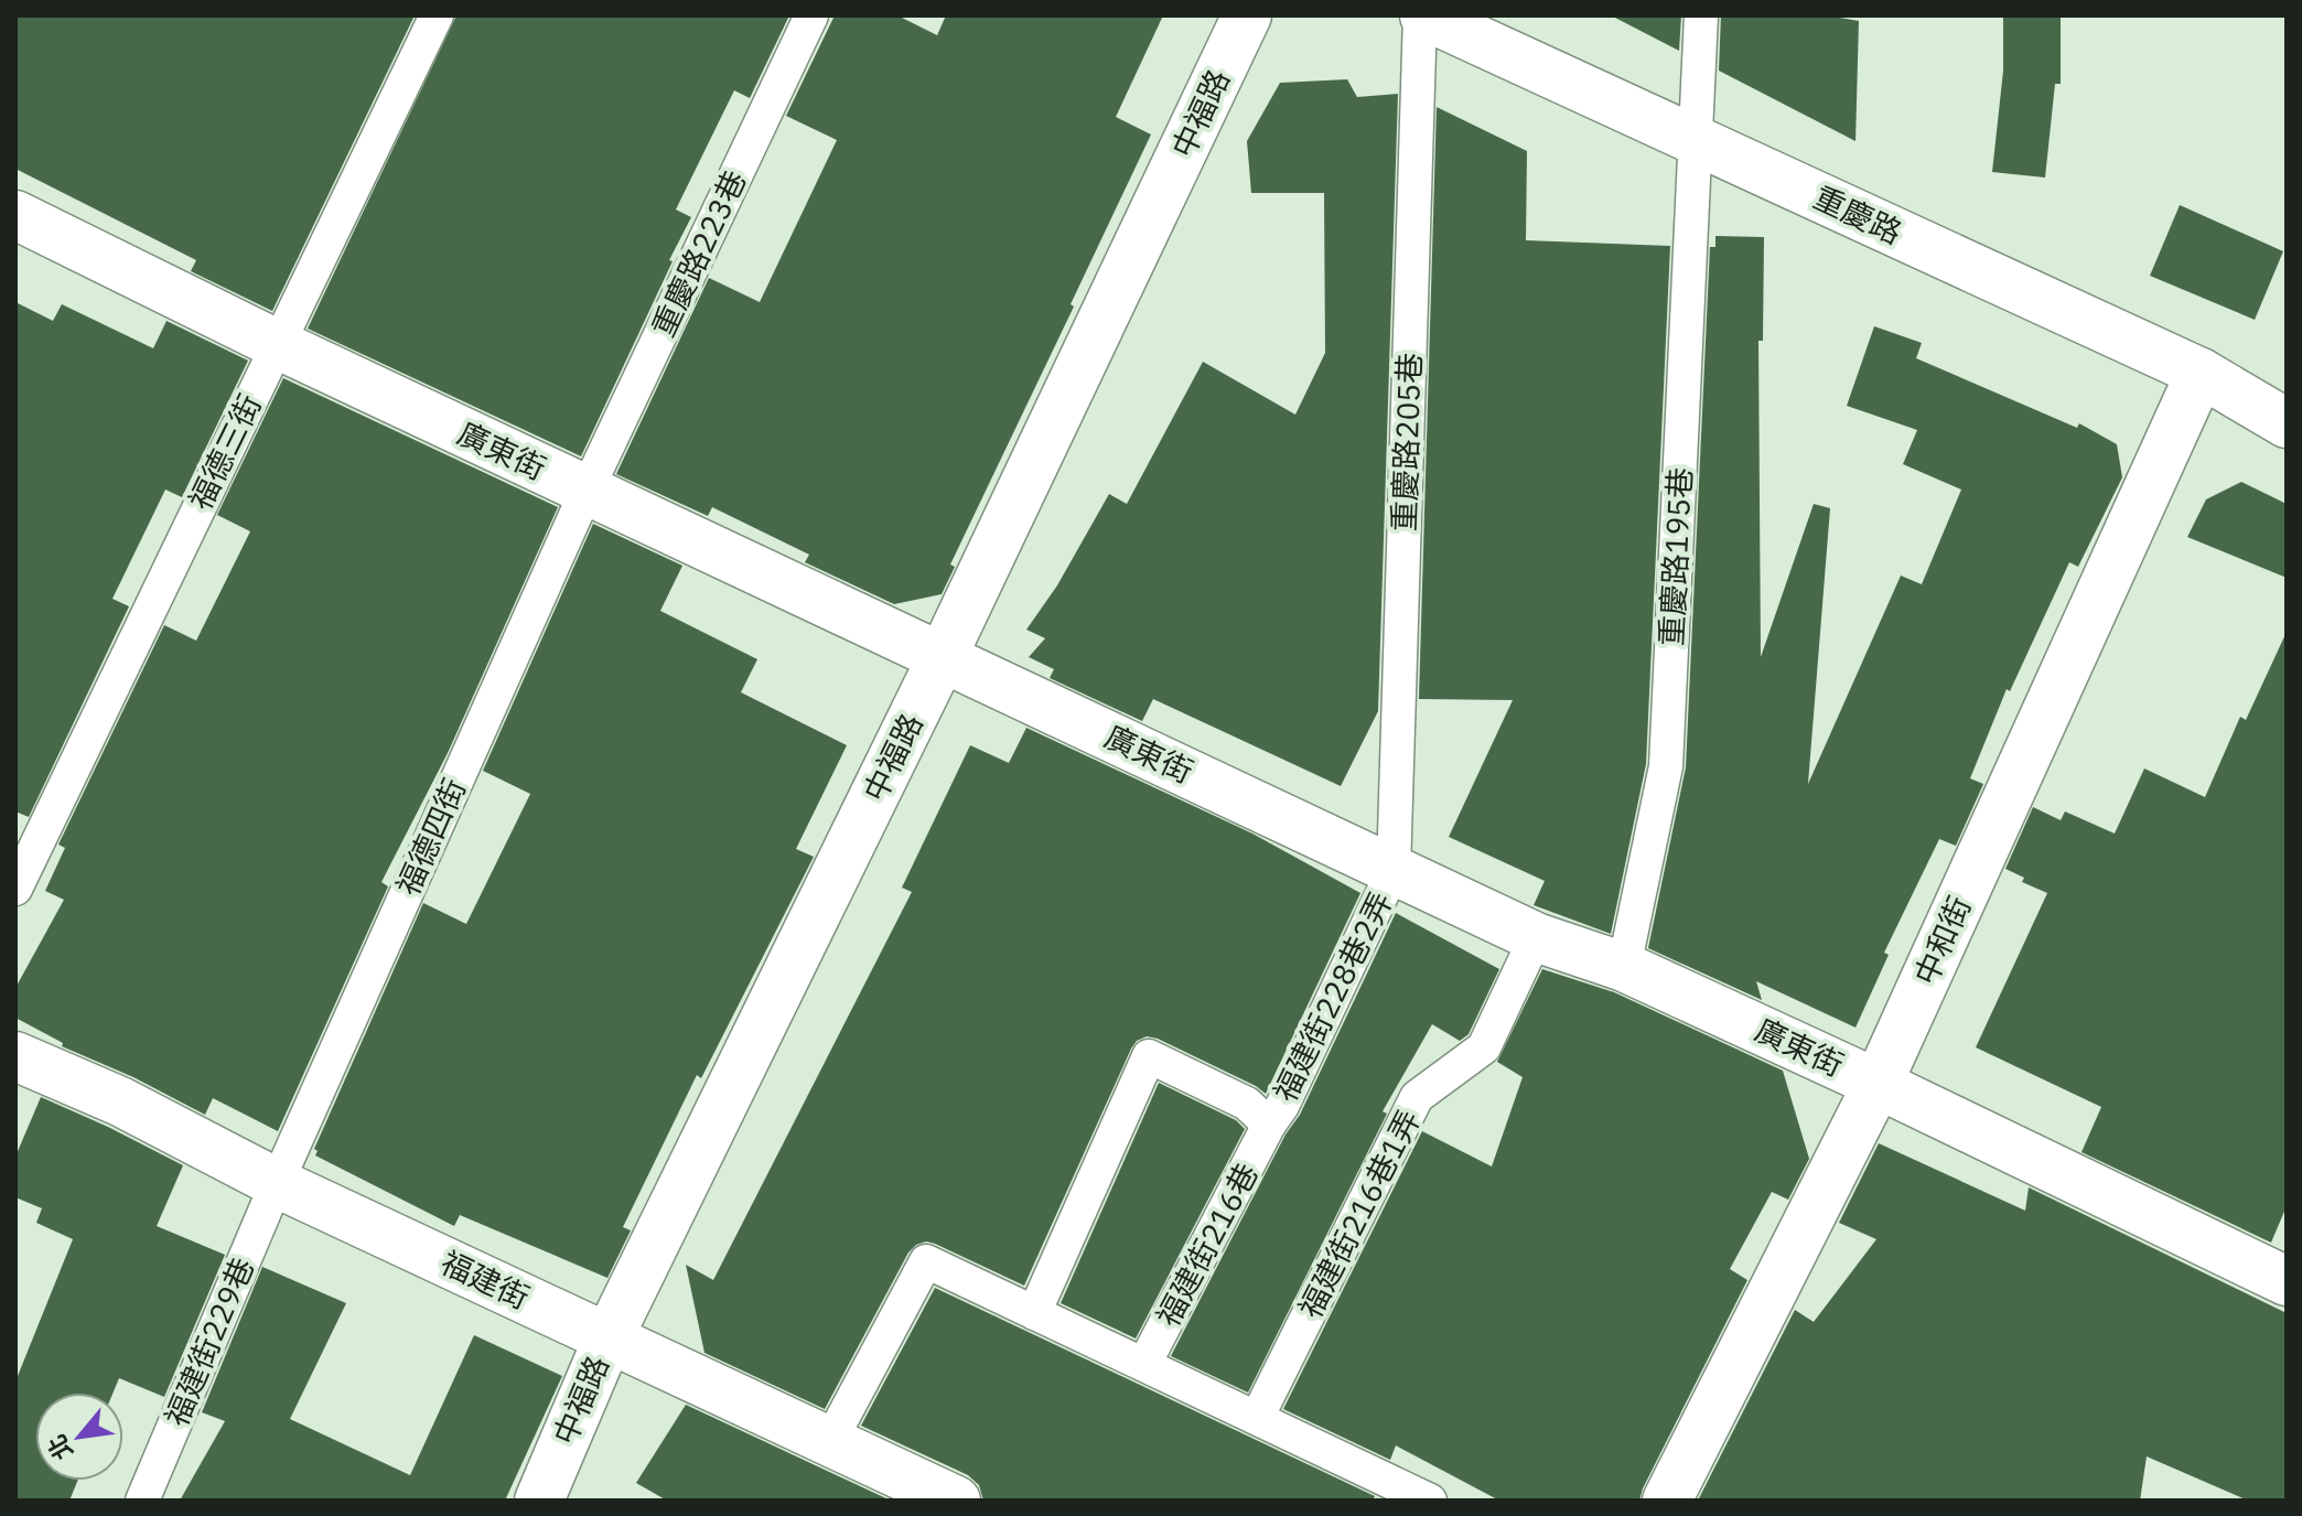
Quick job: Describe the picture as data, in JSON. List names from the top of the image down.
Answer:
{
  "streets": {
    "street": [
      "中福路",
      "重慶路",
      "廣東街",
      "中和街",
      "福建街"
    ],
    "lane": [
      "重慶路223巷",
      "重慶路205巷",
      "福德三街",
      "重慶路195巷",
      "福德四街",
      "福建街228巷2弄",
      "福建街216巷1弄",
      "福建街216巷",
      "福建街229巷"
    ]
  },
  "crossings": [
    ["中福路", "廣東街"],
    ["中福路", "福建街"],
    ["重慶路", "重慶路205巷"],
    ["重慶路", "重慶路195巷"],
    ["重慶路", "中和街"],
    ["重慶路223巷", "廣東街"],
    ["重慶路223巷", "福德四街"],
    ["重慶路205巷", "廣東街"],
    ["重慶路205巷", "福建街228巷2弄"],
    ["廣東街", "福德三街"],
    ["廣東街", "重慶路195巷"],
    ["廣東街", "福德四街"],
    ["廣東街", "中和街"],
    ["廣東街", "福建街228巷2弄"],
    ["廣東街", "福建街216巷1弄"],
    ["福德四街", "福建街"],
    ["福德四街", "福建街229巷"],
    ["福建街228巷2弄", "福建街216巷"],
    ["福建街", "福建街229巷"]
  ],
  "north": "bottom left"
}
